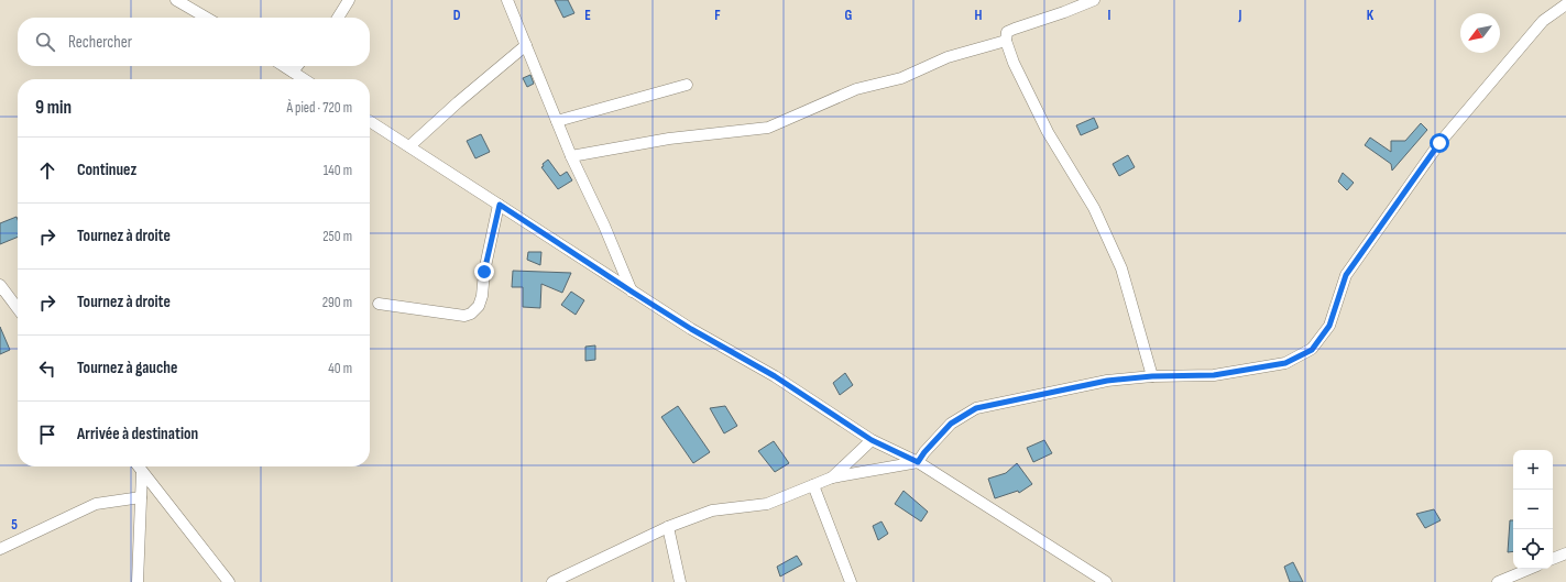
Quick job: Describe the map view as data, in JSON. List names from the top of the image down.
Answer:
{
  "north": "bottom left",
  "page": {
    "search": "Rechercher",
    "heading": ["9 min", "À pied · 720 m"],
    "list": [
      ["Continuez", "140 m"],
      ["Tournez à droite", "250 m"],
      ["Tournez à droite", "290 m"],
      ["Tournez à gauche", "40 m"],
      "Arrivée à destination"
    ],
    "map_buttons": ["+", "−"]
  },
  "grid": {
    "columns": [
      "D",
      "E",
      "F",
      "G",
      "H",
      "I",
      "J",
      "K"
    ],
    "rows": ["5"]
  }
}
